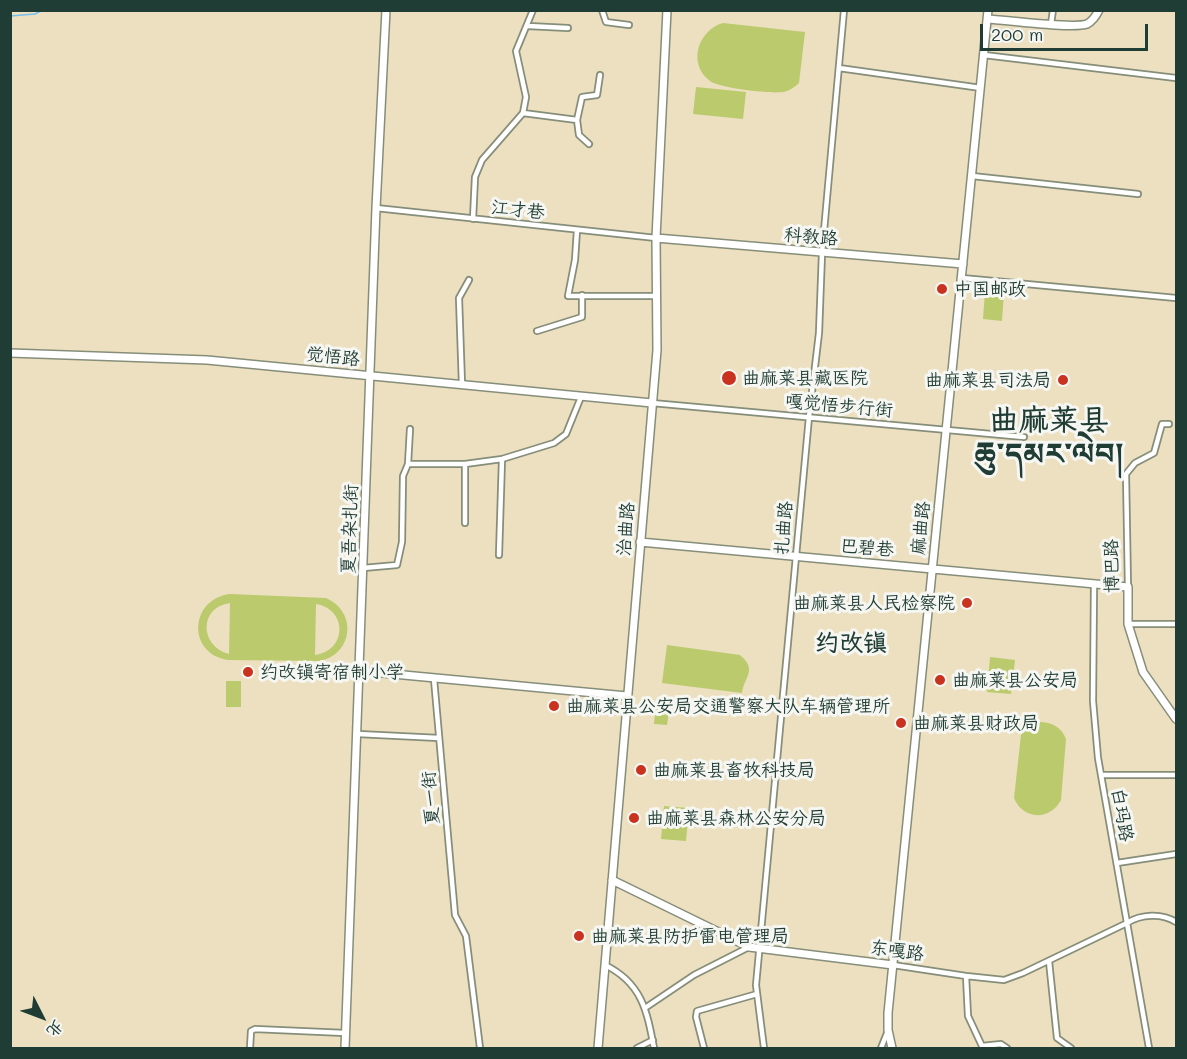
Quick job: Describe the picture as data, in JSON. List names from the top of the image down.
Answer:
{
  "streets": {
    "main road": [
      "科教路",
      "觉悟路",
      "麻曲路",
      "夏吾杂扎街",
      "治曲路",
      "巴碧巷",
      "博巴路",
      "东嘎路"
    ],
    "street": [
      "江才巷",
      "嘎觉悟步行街",
      "扎曲路",
      "夏一街",
      "白玛路"
    ]
  },
  "crossings": [
    ["江才巷", "科教路"],
    ["江才巷", "夏吾杂扎街"],
    ["江才巷", "治曲路"],
    ["科教路", "扎曲路"],
    ["科教路", "麻曲路"],
    ["科教路", "治曲路"],
    ["觉悟路", "嘎觉悟步行街"],
    ["觉悟路", "夏吾杂扎街"],
    ["觉悟路", "治曲路"],
    ["嘎觉悟步行街", "扎曲路"],
    ["嘎觉悟步行街", "麻曲路"],
    ["嘎觉悟步行街", "治曲路"],
    ["扎曲路", "巴碧巷"],
    ["扎曲路", "东嘎路"],
    ["麻曲路", "巴碧巷"],
    ["麻曲路", "东嘎路"],
    ["治曲路", "巴碧巷"],
    ["治曲路", "东嘎路"],
    ["巴碧巷", "博巴路"],
    ["巴碧巷", "白玛路"],
    ["白玛路", "东嘎路"]
  ],
  "districts": ["曲麻莱县 ཆུ་དམར་ལེབ།", "约改镇"],
  "places": [
    "中国邮政",
    "曲麻莱县藏医院",
    "曲麻莱县司法局",
    "曲麻莱县人民检察院",
    "约改镇寄宿制小学",
    "曲麻莱县公安局",
    "曲麻莱县公安局交通警察大队车辆管理所",
    "曲麻莱县财政局",
    "曲麻莱县畜牧科技局",
    "曲麻莱县森林公安分局",
    "曲麻莱县防护雷电管理局"
  ],
  "scale_bar": "200 m",
  "north": "bottom right"
}
